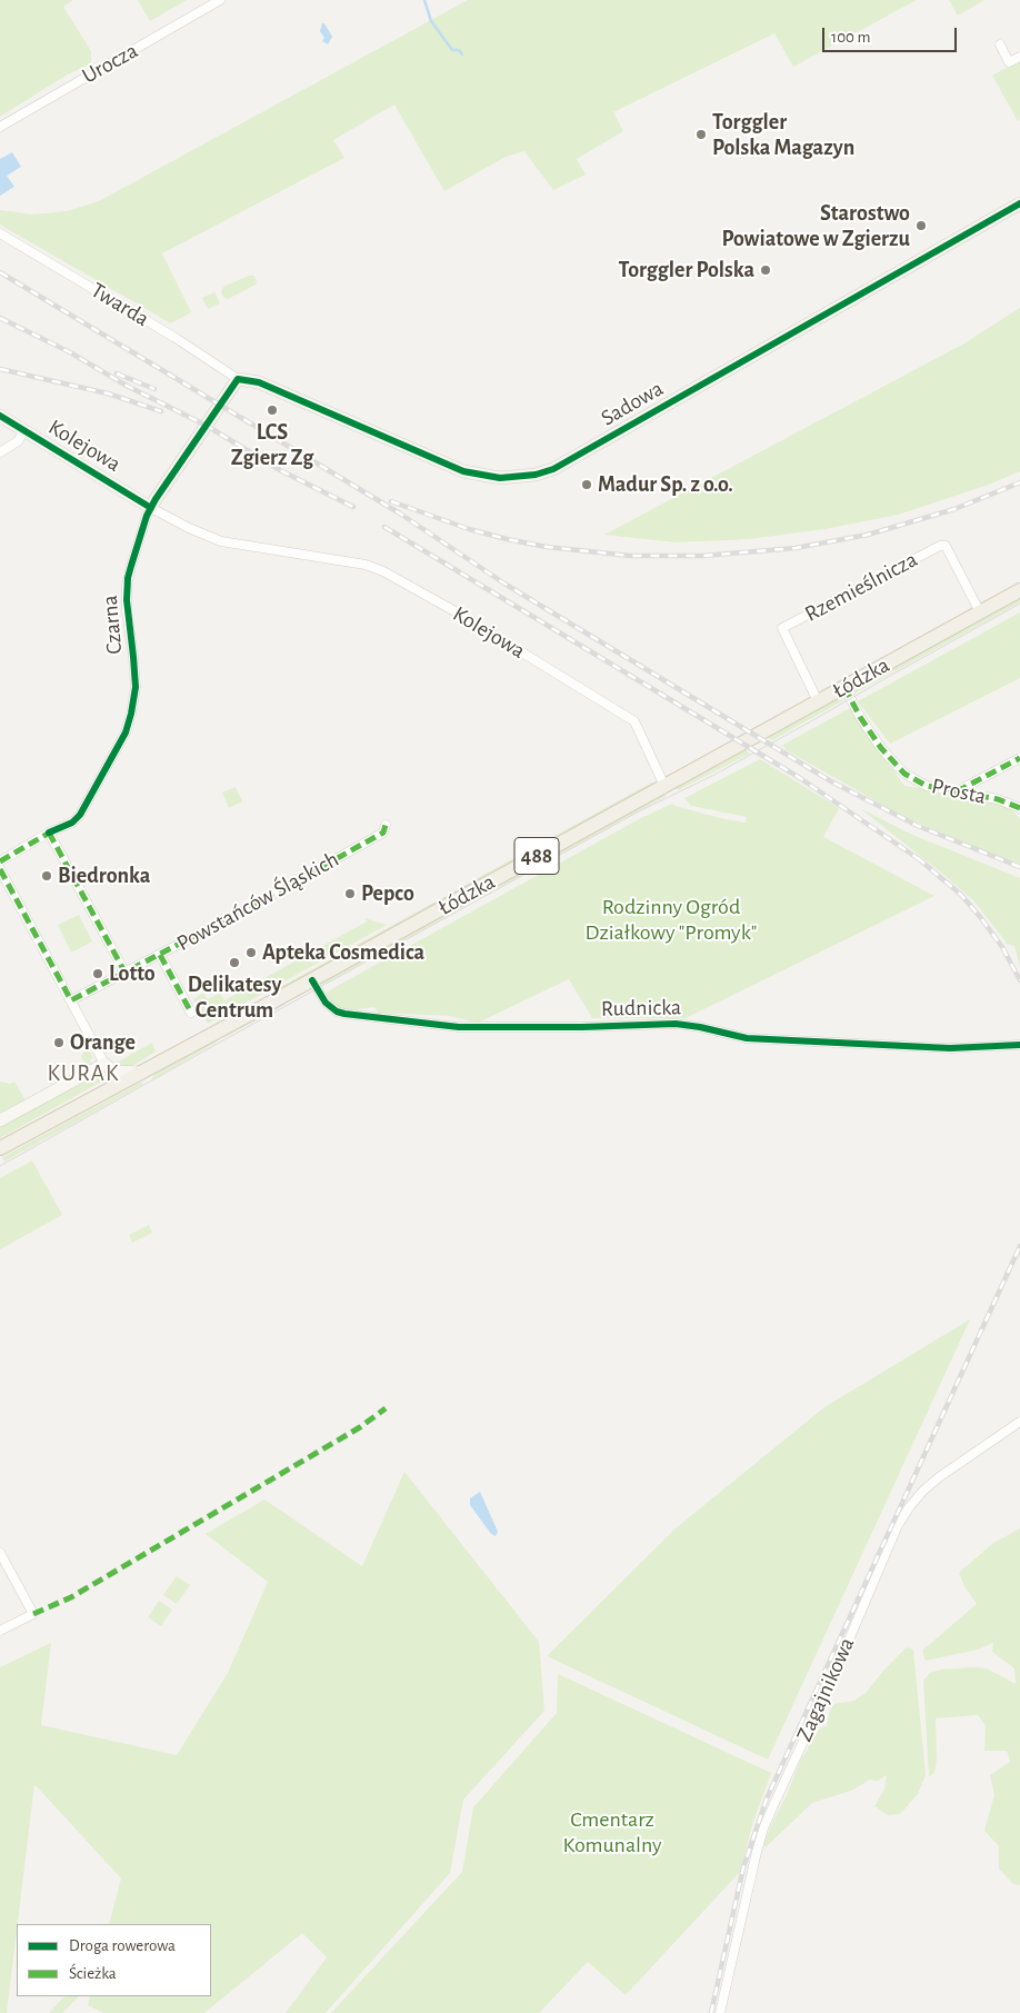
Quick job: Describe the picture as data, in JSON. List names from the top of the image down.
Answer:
{
  "streets": {
    "main road": ["Łódzka", "488"],
    "street": [
      "Urocza",
      "Twarda",
      "Sadowa",
      "Kolejowa",
      "Rzemieślnicza",
      "Czarna",
      "Prosta",
      "Powstańców Śląskich",
      "Rudnicka",
      "Zagajnikowa"
    ]
  },
  "crossings": [
    ["Twarda", "Sadowa"],
    ["Twarda", "Czarna"],
    ["Sadowa", "Czarna"],
    ["Kolejowa", "Czarna"],
    ["Kolejowa", "Łódzka"],
    ["Rzemieślnicza", "Łódzka"],
    ["Łódzka", "Prosta"],
    ["Łódzka", "Rudnicka"]
  ],
  "districts": ["KURAK"],
  "parks": ["Rodzinny Ogród Działkowy \"Promyk\"", "Cmentarz Komunalny"],
  "places": [
    "Torggler Polska Magazyn",
    "Starostwo Powiatowe w Zgierzu",
    "Torggler Polska",
    "LCS Zgierz Zg",
    "Madur Sp. z o.o.",
    "Biedronka",
    "Pepco",
    "Apteka Cosmedica",
    "Delikatesy Centrum",
    "Lotto",
    "Orange"
  ],
  "legend": ["Droga rowerowa", "Ścieżka"],
  "scale_bar": "100 m"
}
